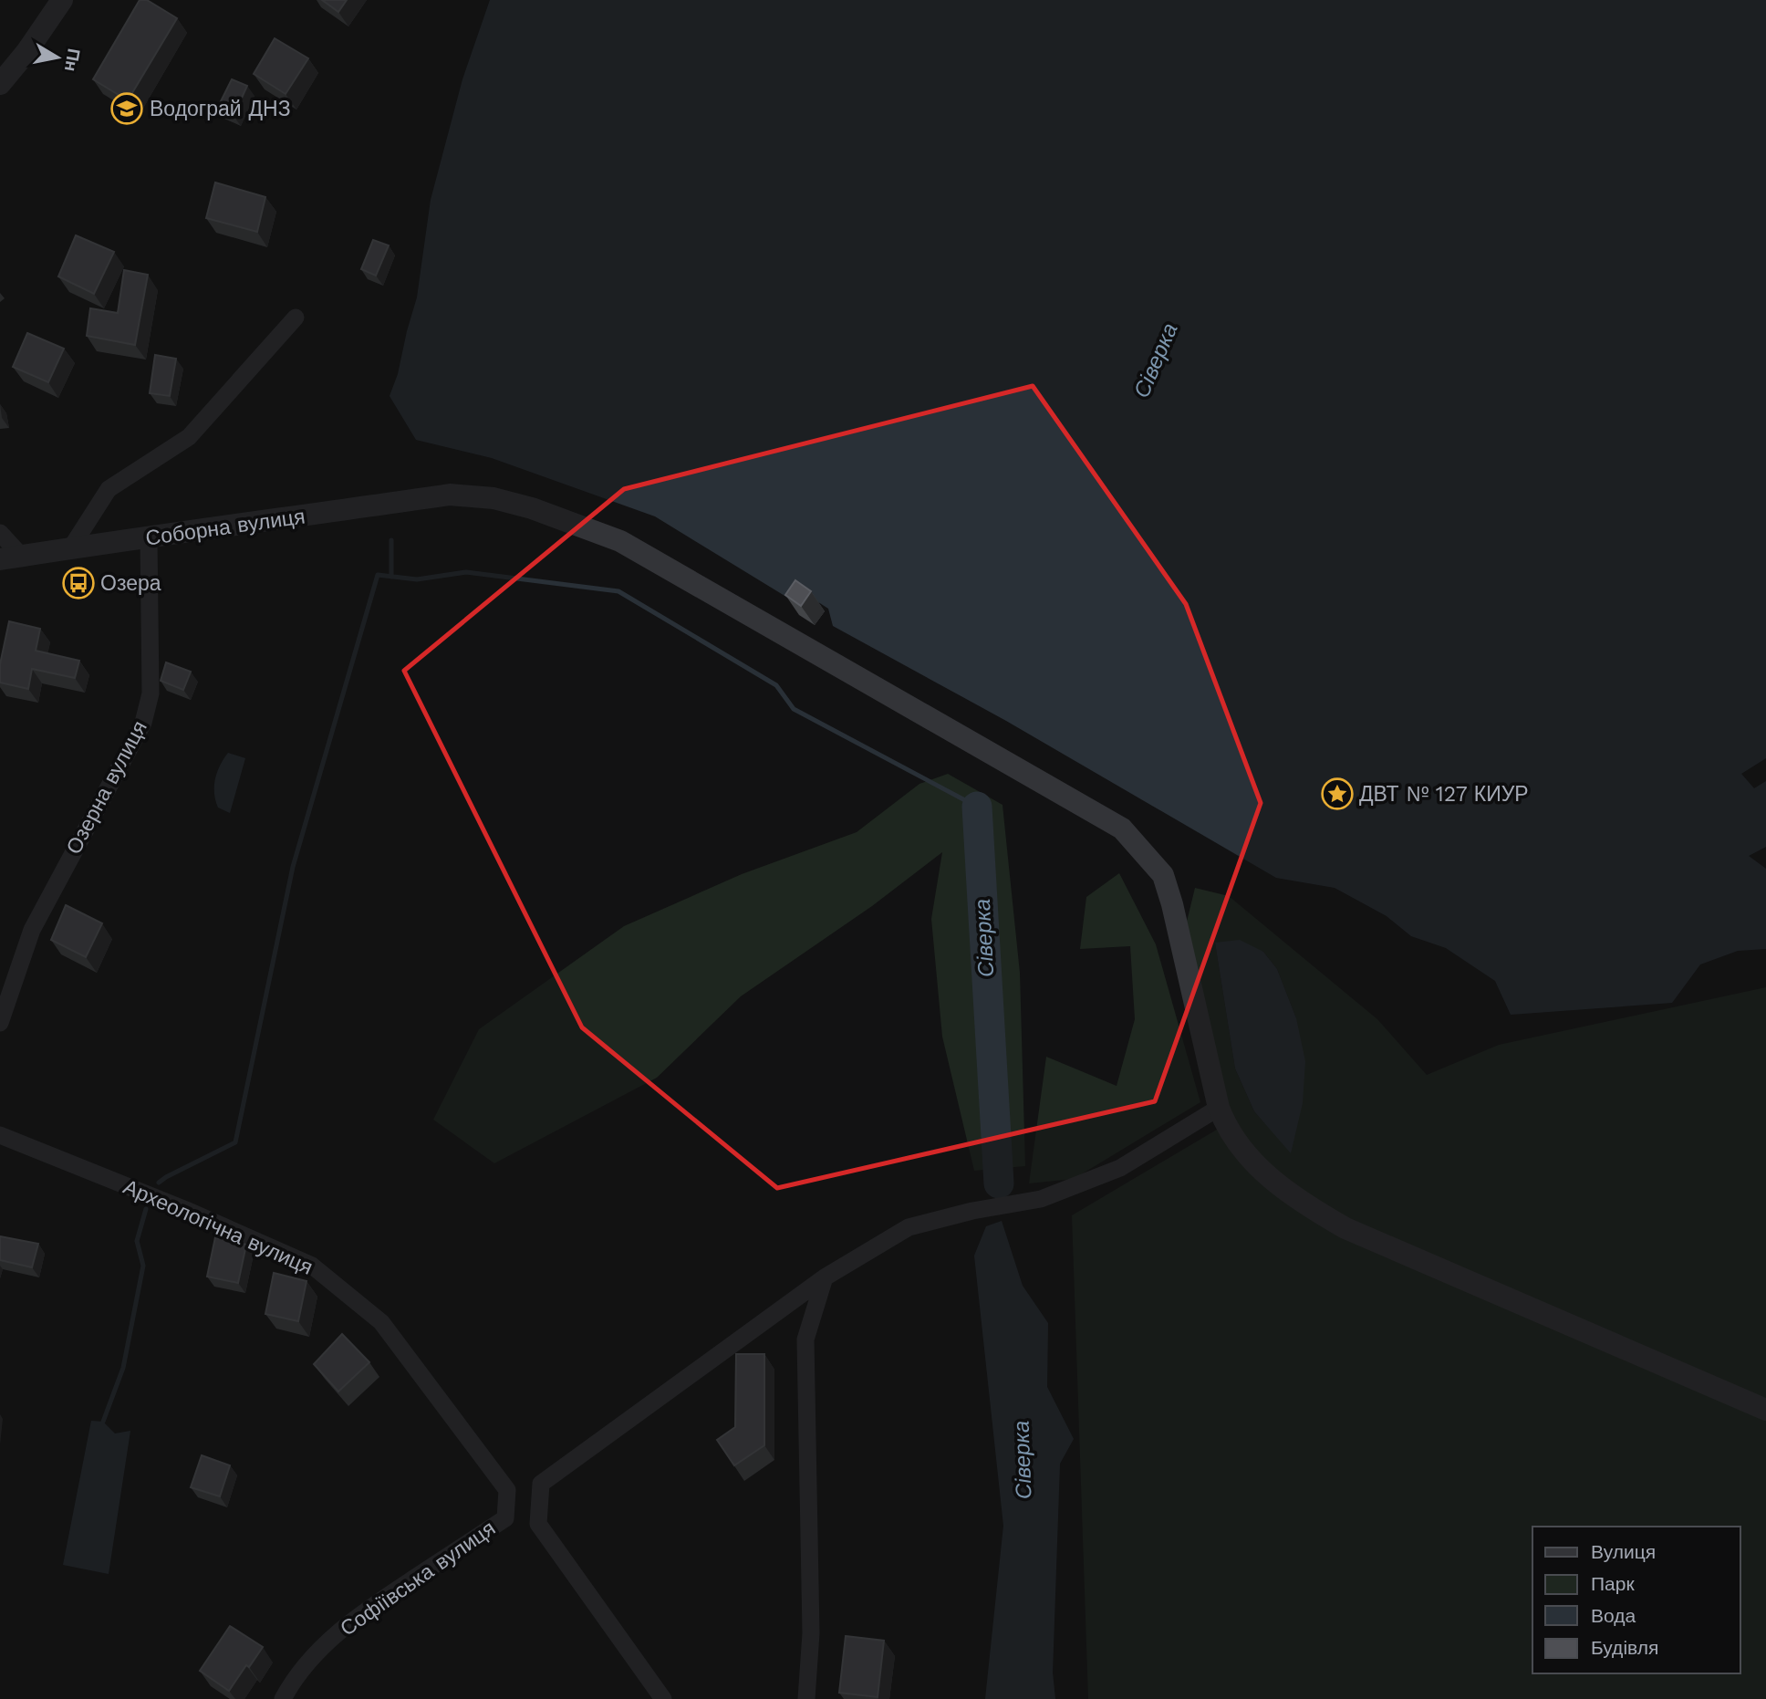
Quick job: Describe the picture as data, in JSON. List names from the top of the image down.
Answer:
{
  "streets": {
    "street": [
      "Соборна вулиця",
      "Озерна вулиця",
      "Археологічна вулиця",
      "Софіївська вулиця"
    ]
  },
  "crossings": [
    ["Соборна вулиця", "Озерна вулиця"],
    ["Археологічна вулиця", "Софіївська вулиця"]
  ],
  "water": ["Сіверка"],
  "places": {
    "school or university": ["Водограй ДНЗ"],
    "bus stop": ["Озера"],
    "place": ["ДВТ № 127 КИУР"]
  },
  "legend": [
    "Вулиця",
    "Парк",
    "Вода",
    "Будівля"
  ],
  "north": "right"
}
